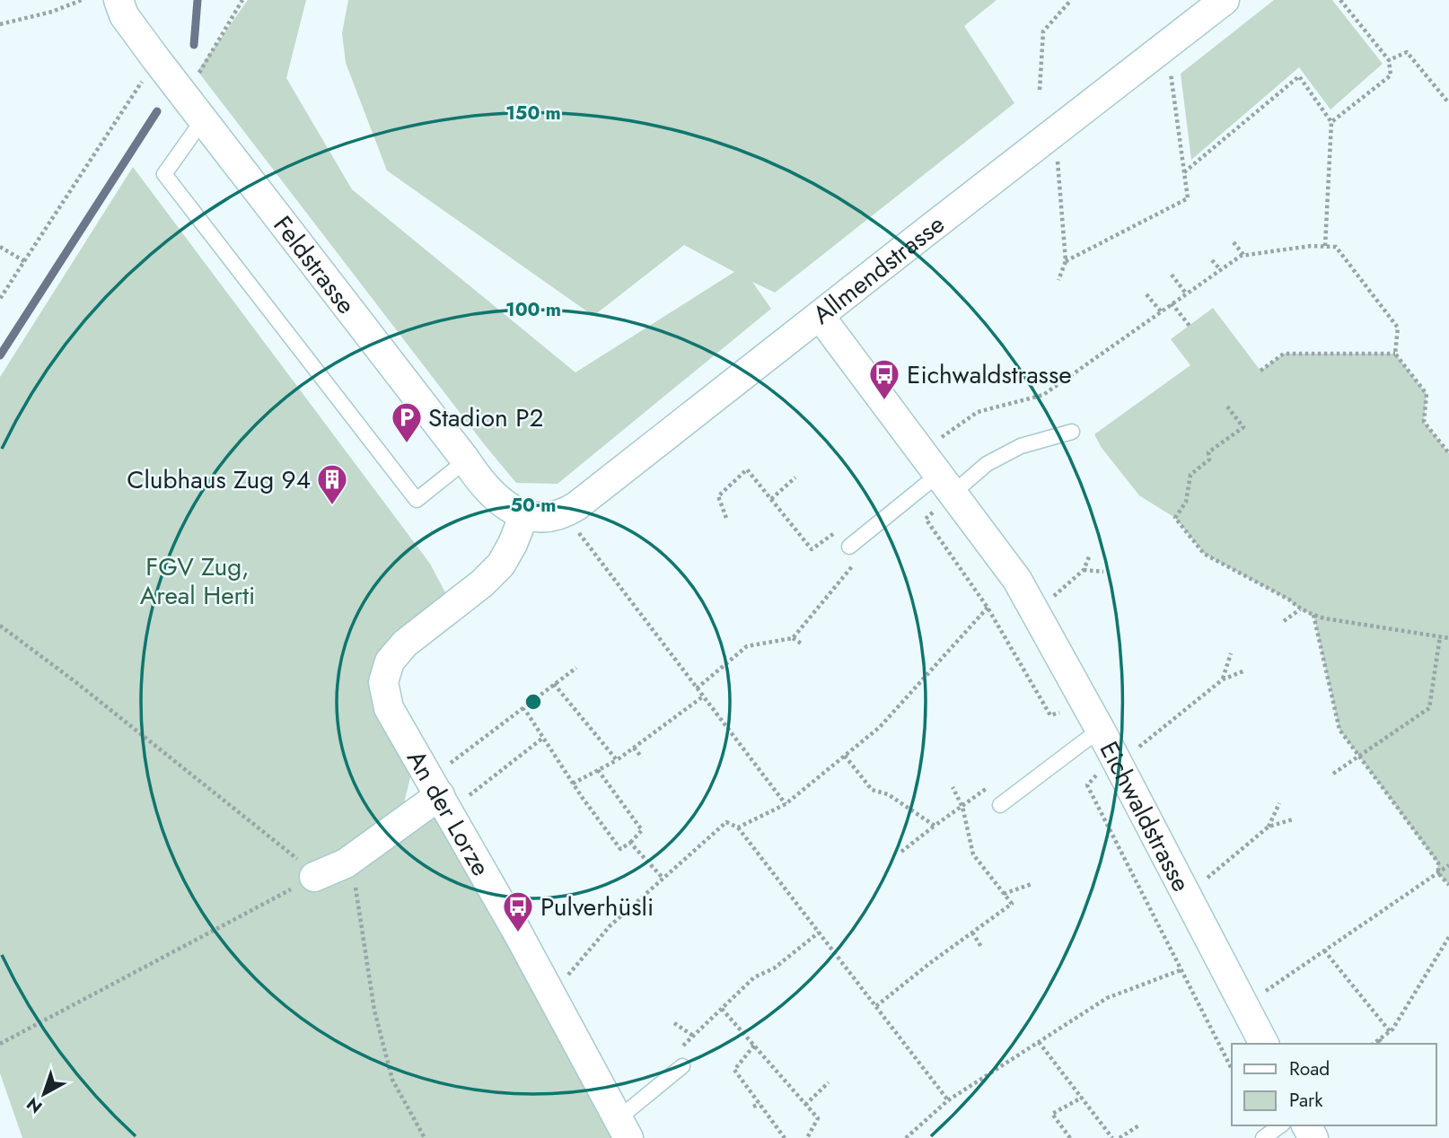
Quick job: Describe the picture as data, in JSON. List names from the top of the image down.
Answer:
{
  "streets": {
    "street": [
      "Feldstrasse",
      "Allmendstrasse",
      "An der Lorze",
      "Eichwaldstrasse"
    ]
  },
  "crossings": [
    ["Feldstrasse", "An der Lorze"],
    ["Allmendstrasse", "Eichwaldstrasse"]
  ],
  "parks": ["FGV Zug, Areal Herti"],
  "places": {
    "bus stop": ["Eichwaldstrasse", "Pulverhüsli"],
    "parking": ["Stadion P2"],
    "building": ["Clubhaus Zug 94"]
  },
  "legend": ["Road", "Park"],
  "north": "bottom left",
  "rings": ["150 m", "100 m", "50 m"]
}
